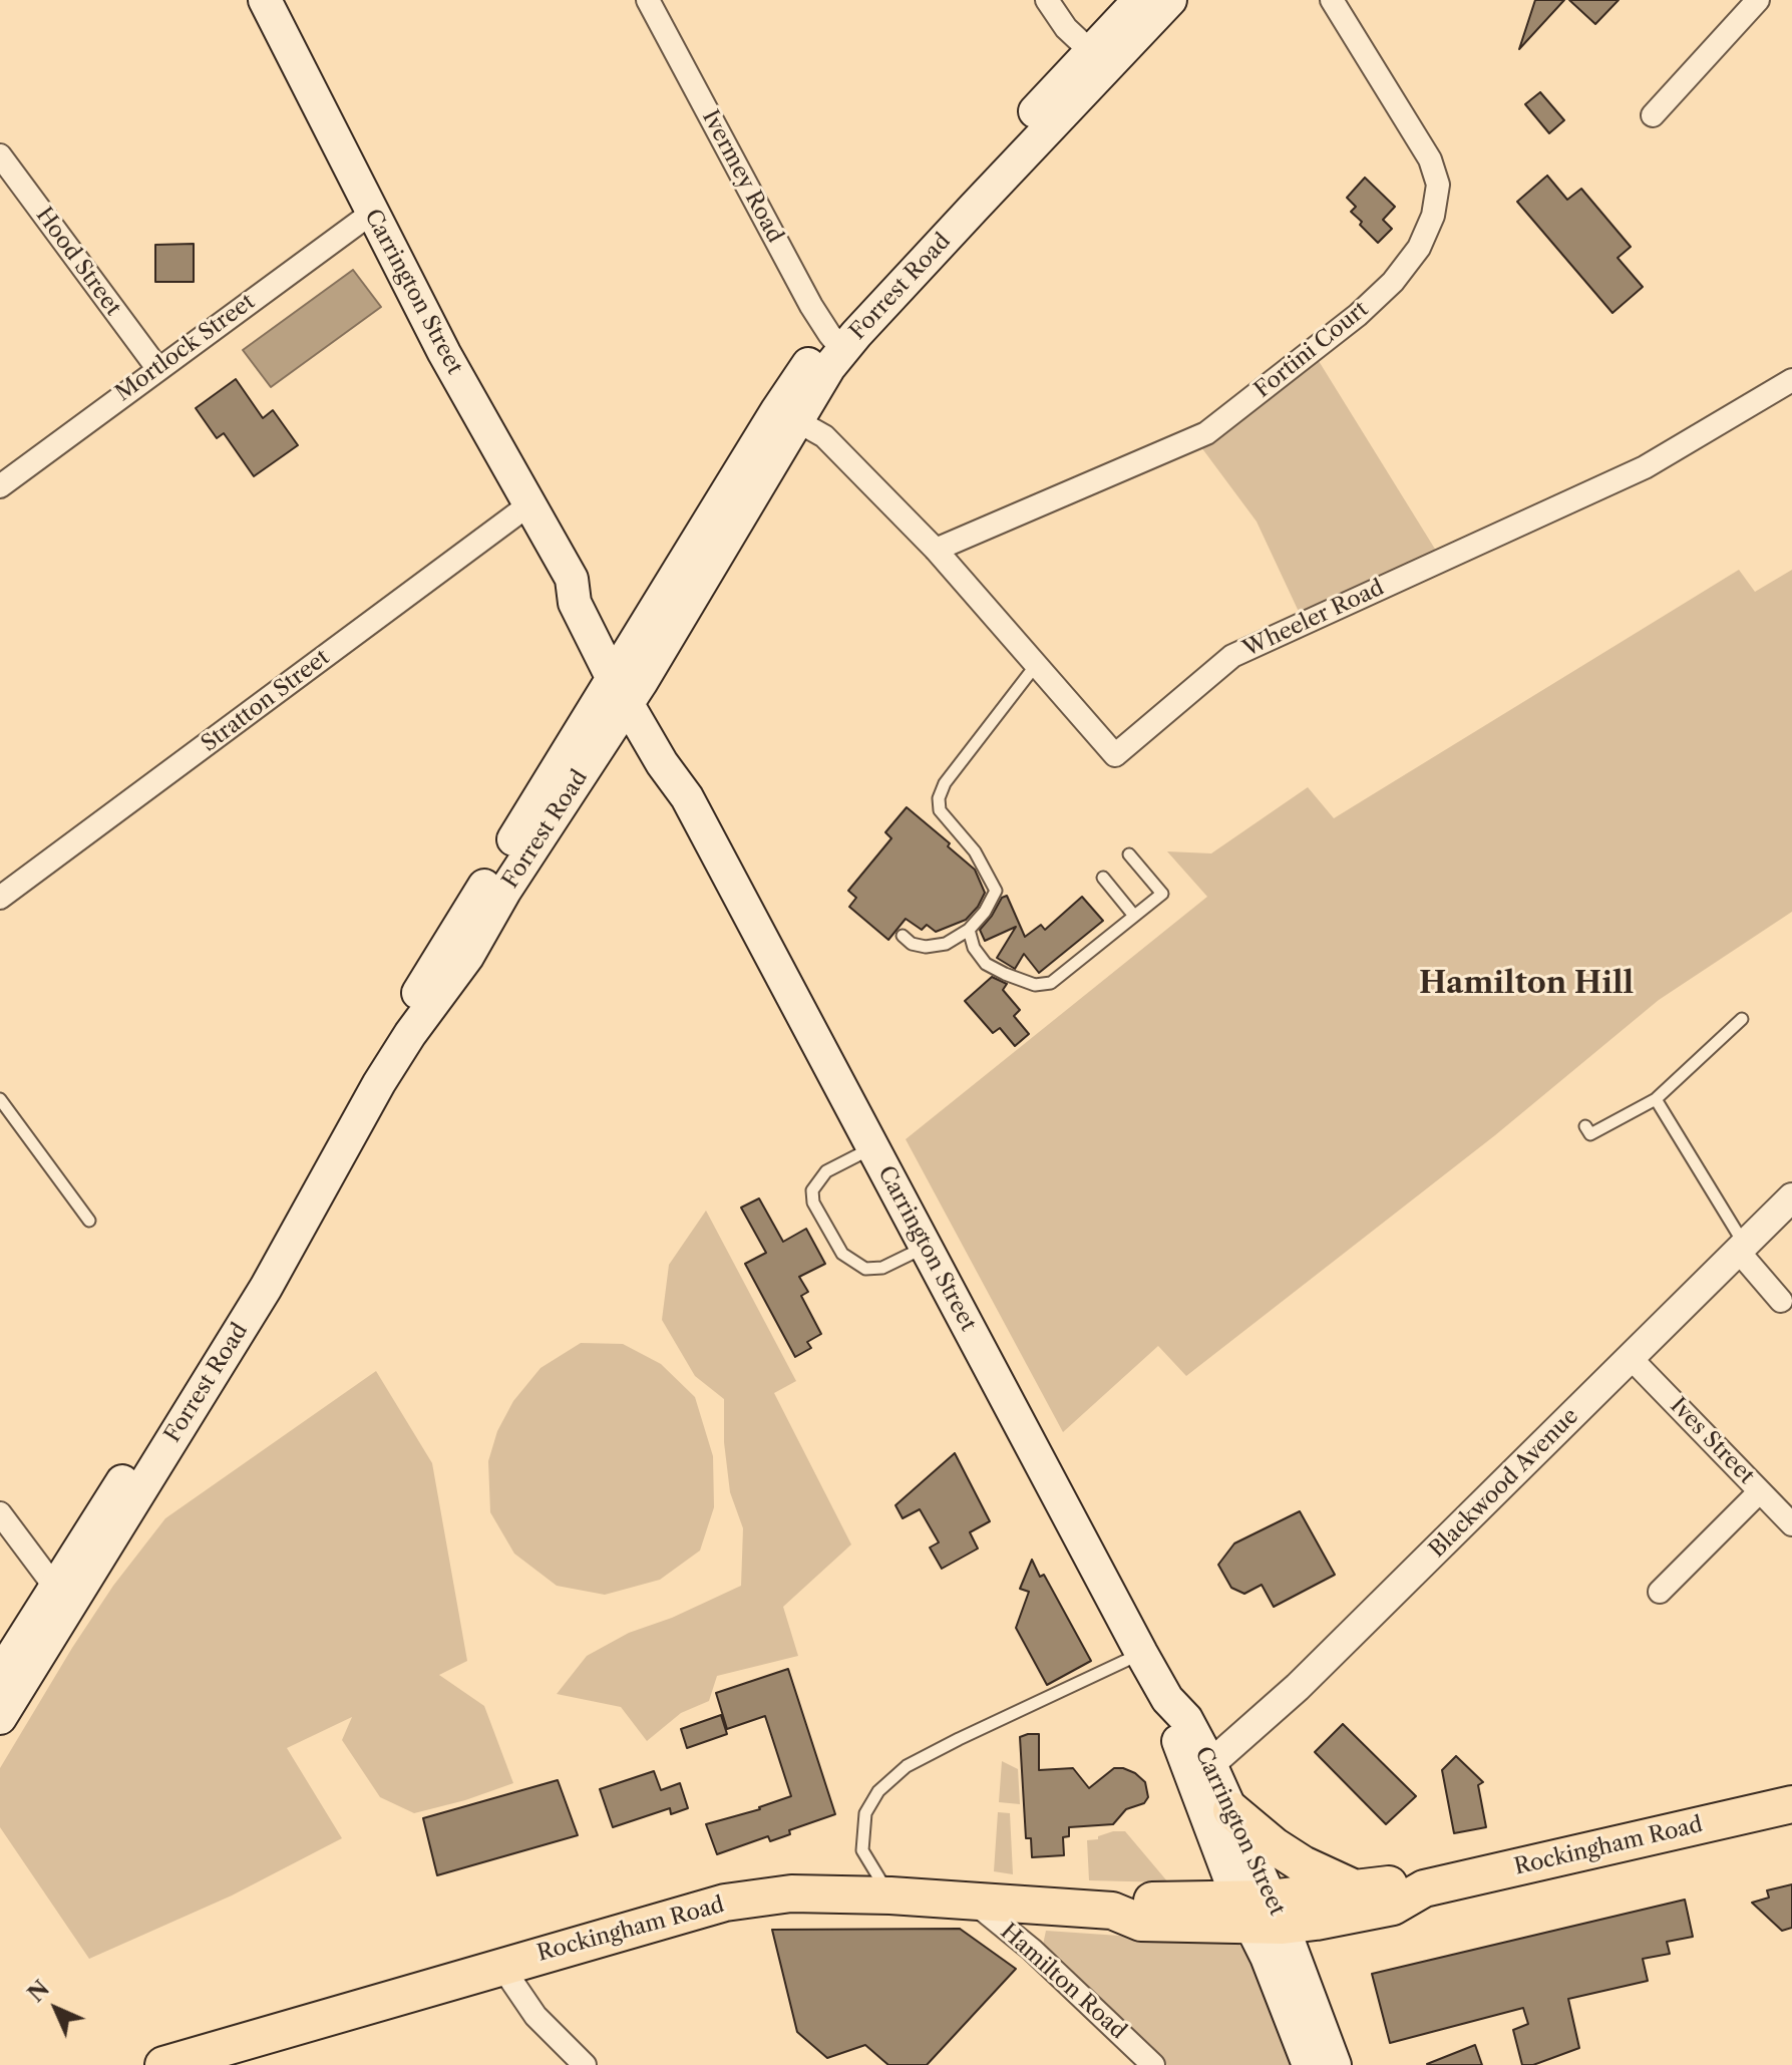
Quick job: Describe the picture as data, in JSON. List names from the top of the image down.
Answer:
{
  "streets": {
    "main road": ["Forrest Road", "Carrington Street", "Rockingham Road"],
    "street": [
      "Ivermey Road",
      "Hood Street",
      "Mortlock Street",
      "Fortini Court",
      "Wheeler Road",
      "Stratton Street",
      "Ives Street",
      "Blackwood Avenue",
      "Hamilton Road"
    ]
  },
  "crossings": [
    ["Ivermey Road", "Forrest Road"],
    ["Hood Street", "Mortlock Street"],
    ["Forrest Road", "Carrington Street"],
    ["Forrest Road", "Wheeler Road"],
    ["Carrington Street", "Mortlock Street"],
    ["Carrington Street", "Stratton Street"],
    ["Carrington Street", "Blackwood Avenue"],
    ["Carrington Street", "Rockingham Road"],
    ["Fortini Court", "Wheeler Road"],
    ["Ives Street", "Blackwood Avenue"],
    ["Rockingham Road", "Hamilton Road"]
  ],
  "districts": ["Hamilton Hill"],
  "north": "top left"
}
